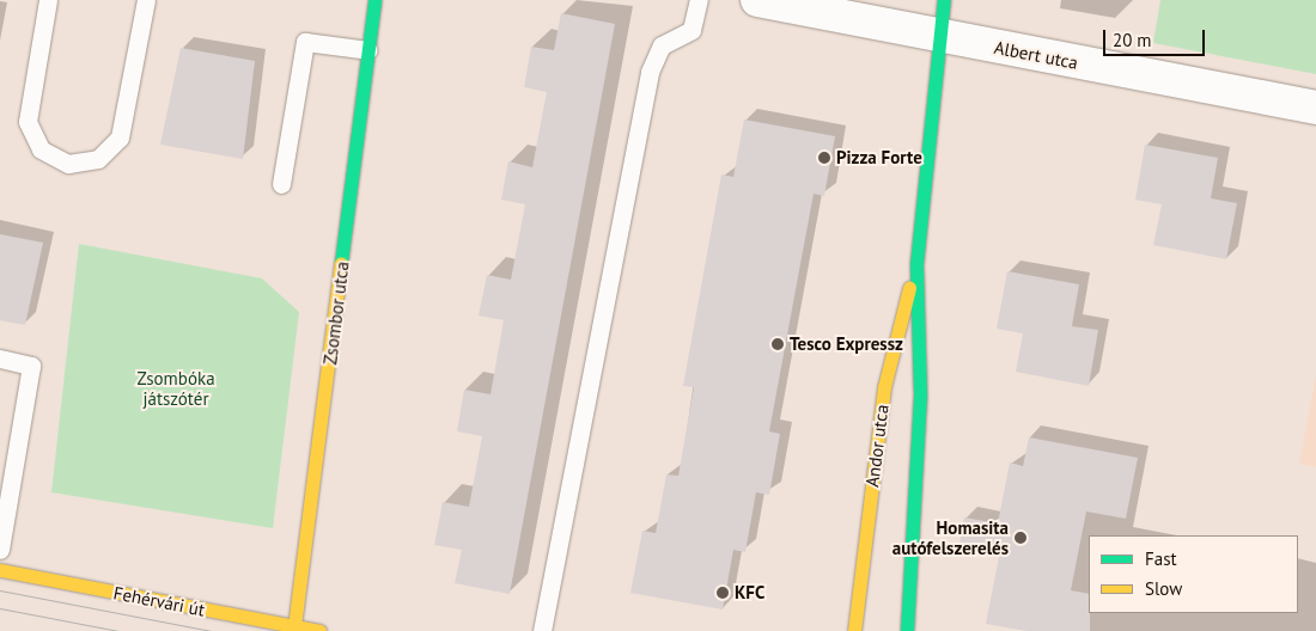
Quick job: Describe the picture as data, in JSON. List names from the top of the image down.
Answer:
{
  "streets": {
    "main road": ["Zsombor utca", "Andor utca", "Fehérvári út"],
    "street": ["Albert utca"]
  },
  "crossings": [
    ["Albert utca", "Andor utca"],
    ["Zsombor utca", "Fehérvári út"]
  ],
  "parks": ["Zsombóka játszótér"],
  "places": [
    "Pizza Forte",
    "Tesco Expressz",
    "Homasita autófelszerelés",
    "KFC"
  ],
  "legend": ["Fast", "Slow"],
  "scale_bar": "20 m"
}
